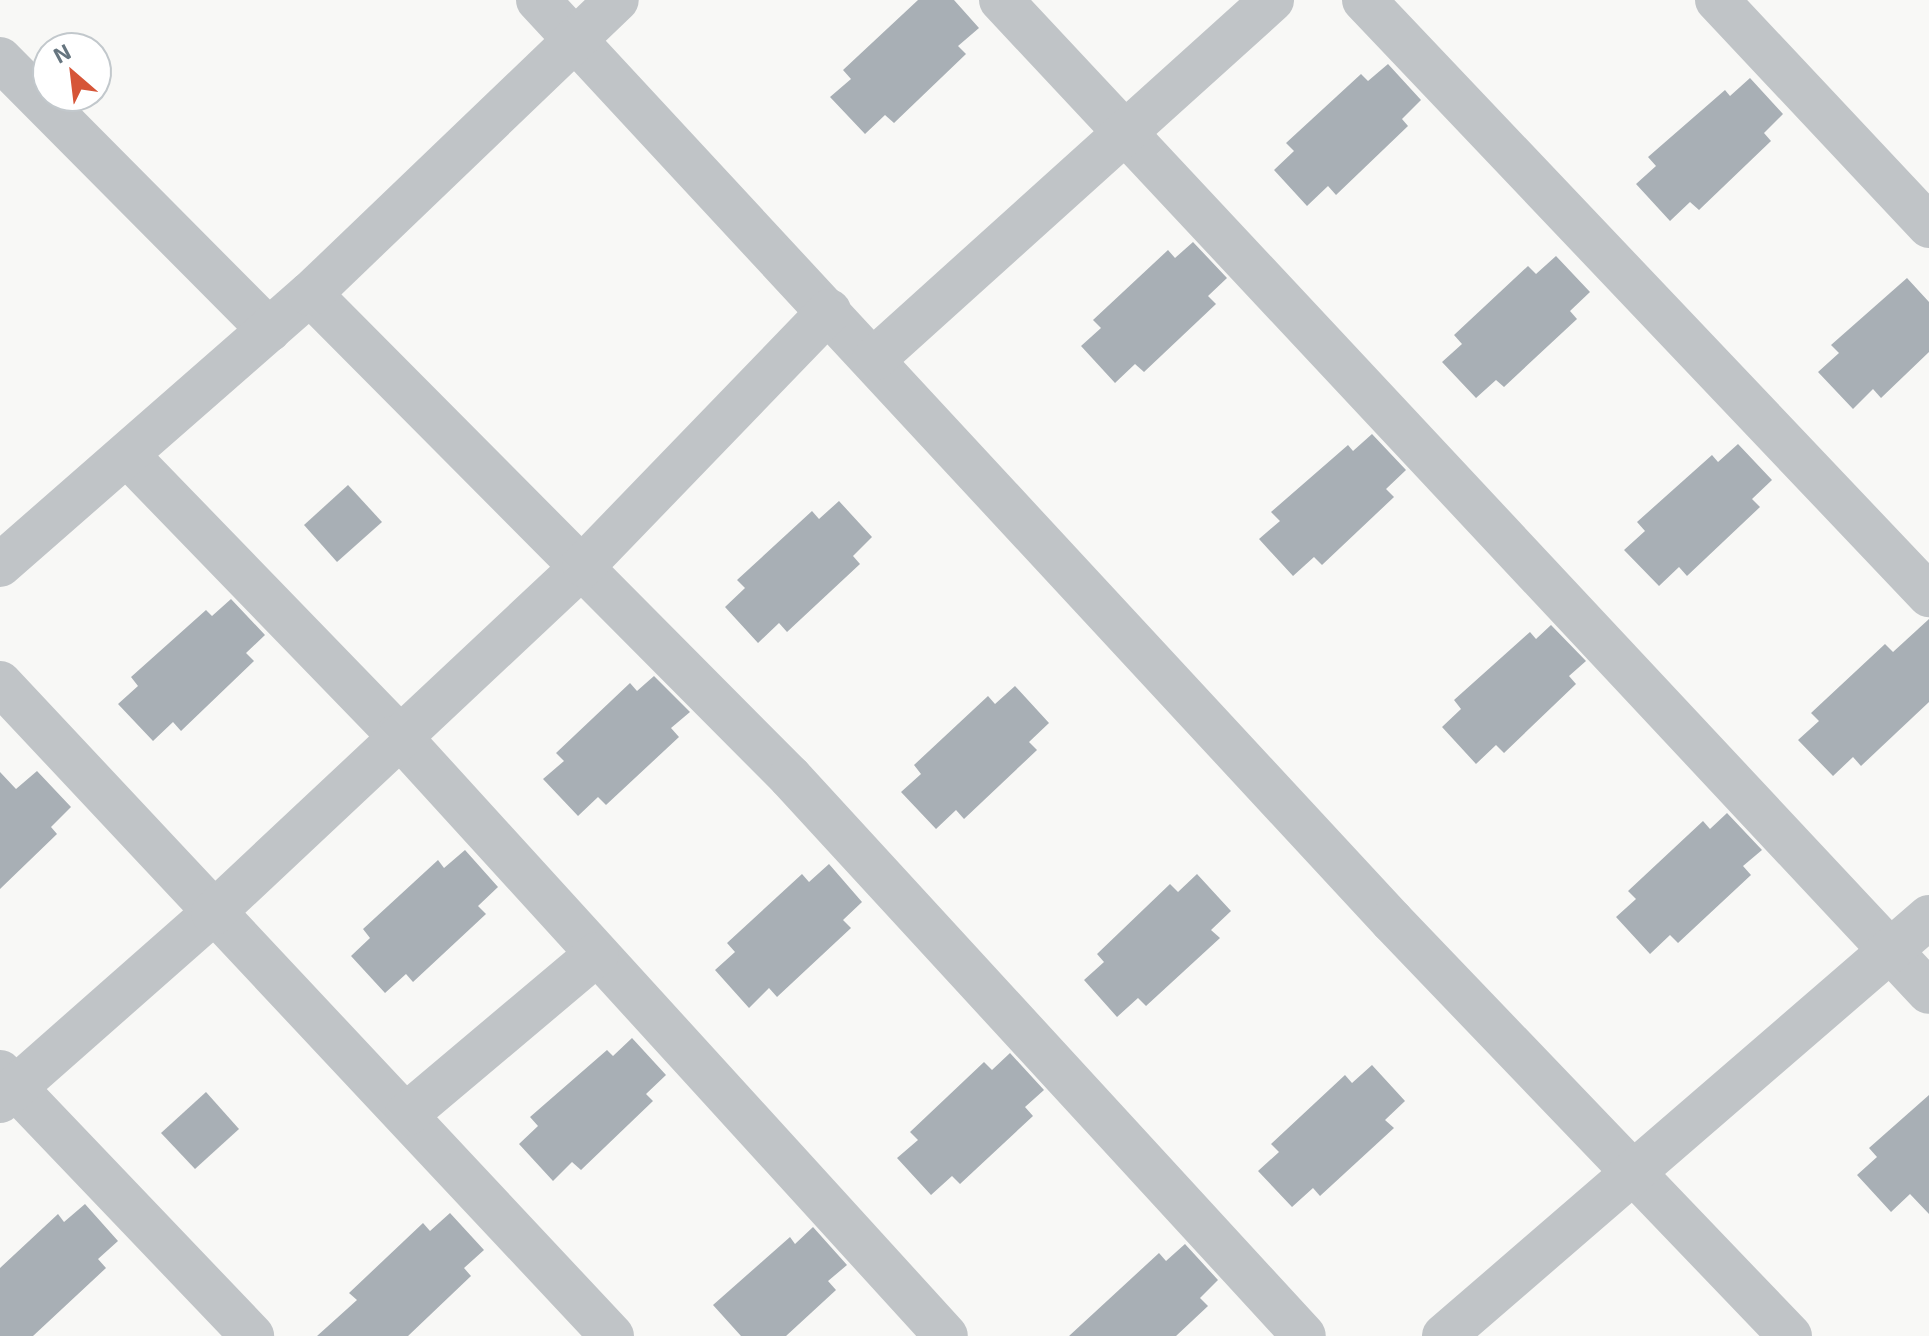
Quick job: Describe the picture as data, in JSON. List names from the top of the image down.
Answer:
{
  "north": "top left"
}
